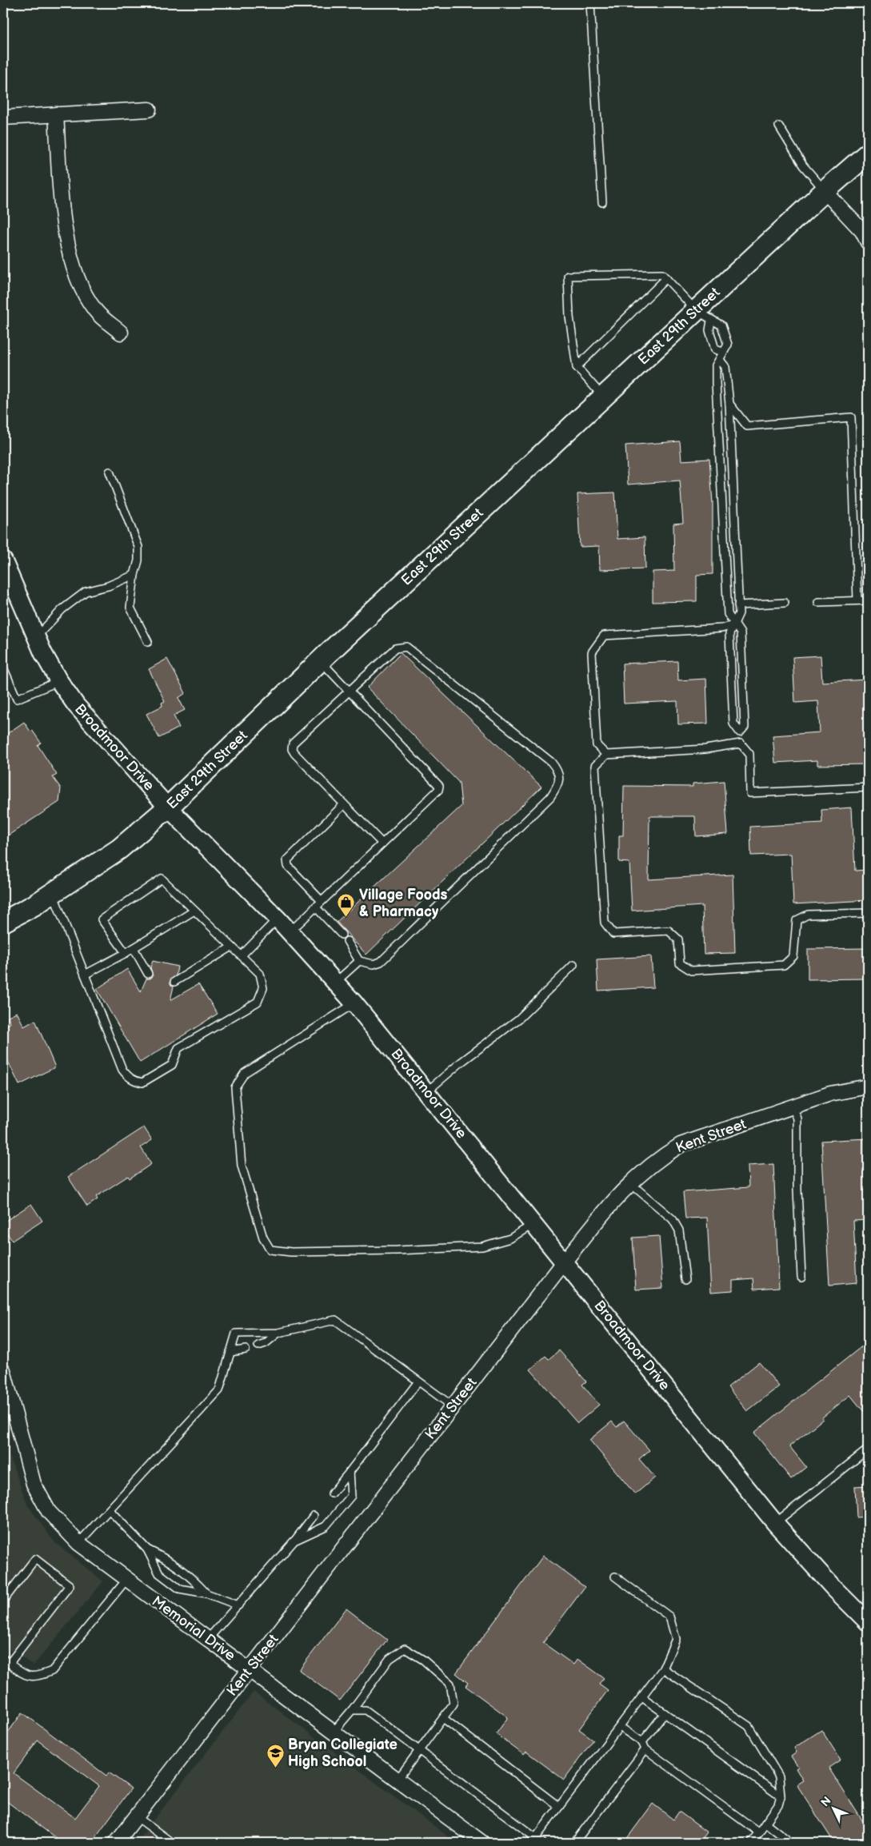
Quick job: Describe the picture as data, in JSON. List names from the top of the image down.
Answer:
{
  "streets": {
    "main road": ["East 29th Street"],
    "street": ["Broadmoor Drive", "Kent Street", "Memorial Drive"]
  },
  "crossings": [
    ["East 29th Street", "Broadmoor Drive"],
    ["Broadmoor Drive", "Kent Street"],
    ["Kent Street", "Memorial Drive"]
  ],
  "places": {
    "shop": ["Village Foods & Pharmacy"],
    "school or university": ["Bryan Collegiate High School"]
  },
  "north": "top left"
}
